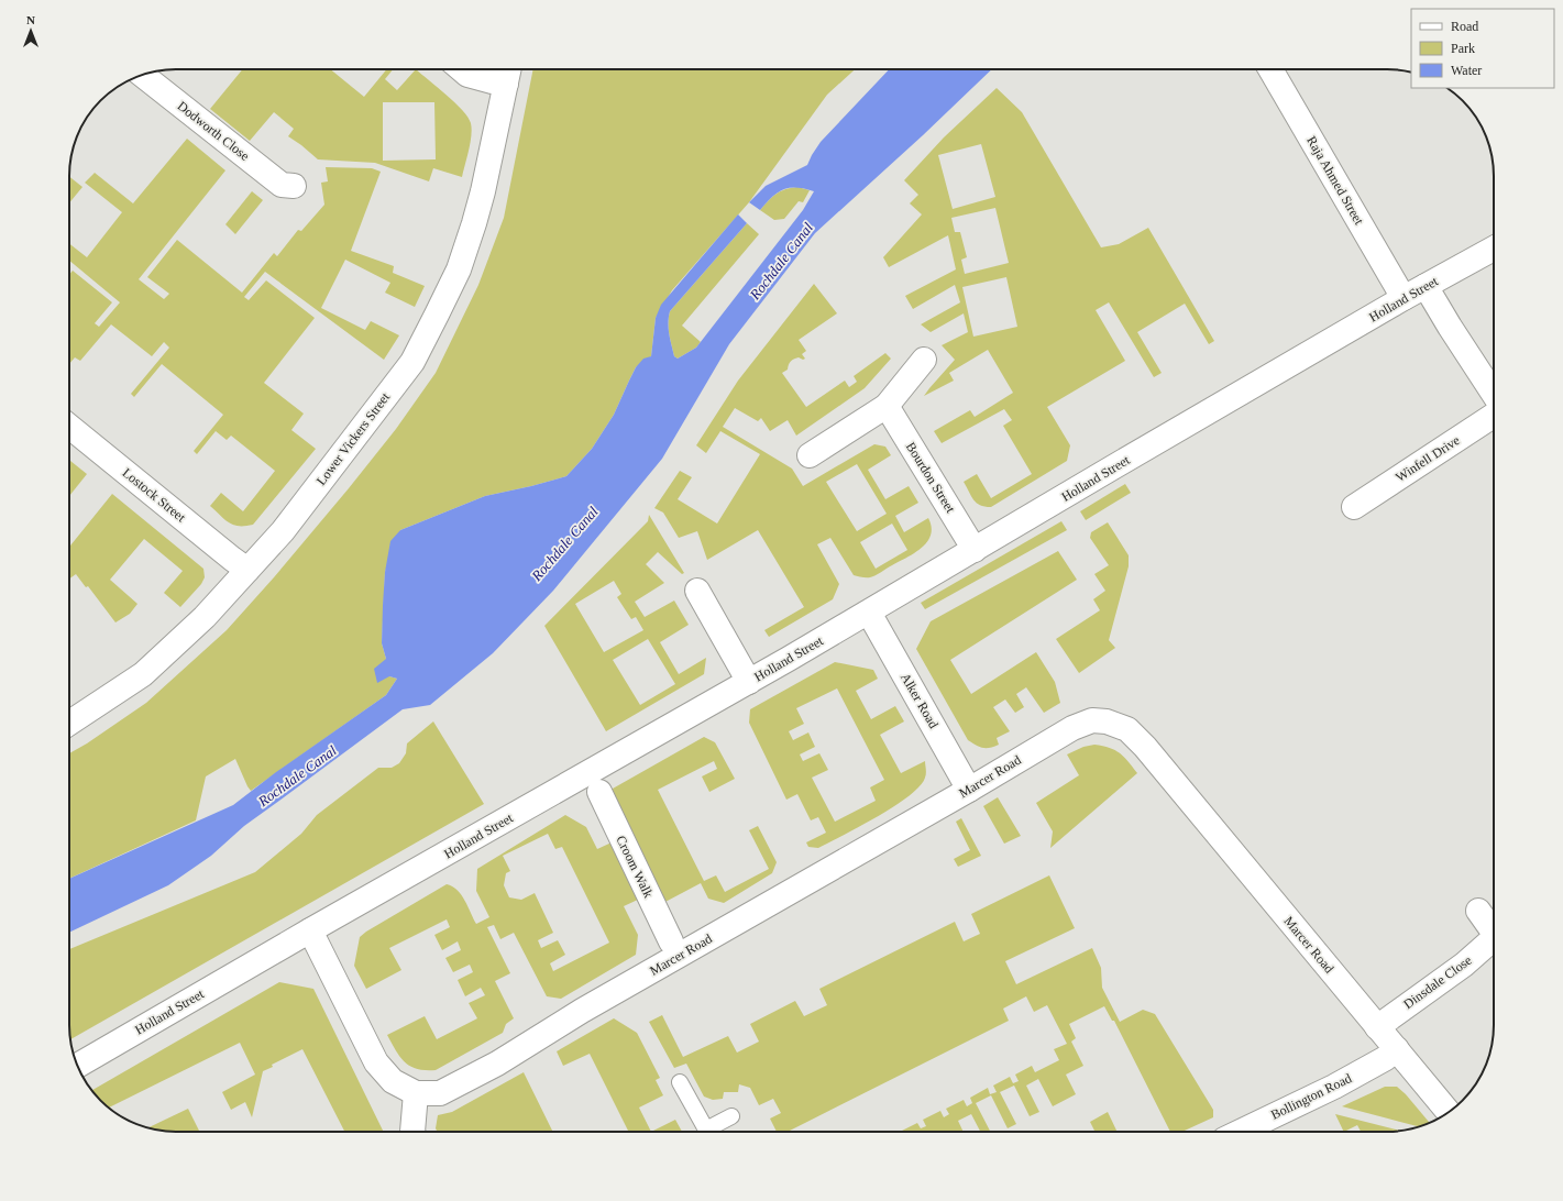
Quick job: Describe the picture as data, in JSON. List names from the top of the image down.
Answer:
{
  "streets": {
    "street": [
      "Dodworth Close",
      "Raja Ahmed Street",
      "Holland Street",
      "Lower Vickers Street",
      "Winfell Drive",
      "Bourdon Street",
      "Lostock Street",
      "Alker Road",
      "Marcer Road",
      "Croom Walk",
      "Dinsdale Close",
      "Bollington Road"
    ]
  },
  "crossings": [
    ["Raja Ahmed Street", "Holland Street"],
    ["Holland Street", "Bourdon Street"],
    ["Holland Street", "Alker Road"],
    ["Holland Street", "Marcer Road"],
    ["Lower Vickers Street", "Lostock Street"],
    ["Alker Road", "Marcer Road"],
    ["Marcer Road", "Dinsdale Close"],
    ["Marcer Road", "Bollington Road"]
  ],
  "water": ["Rochdale Canal"],
  "legend": ["Road", "Park", "Water"],
  "north": "top"
}
